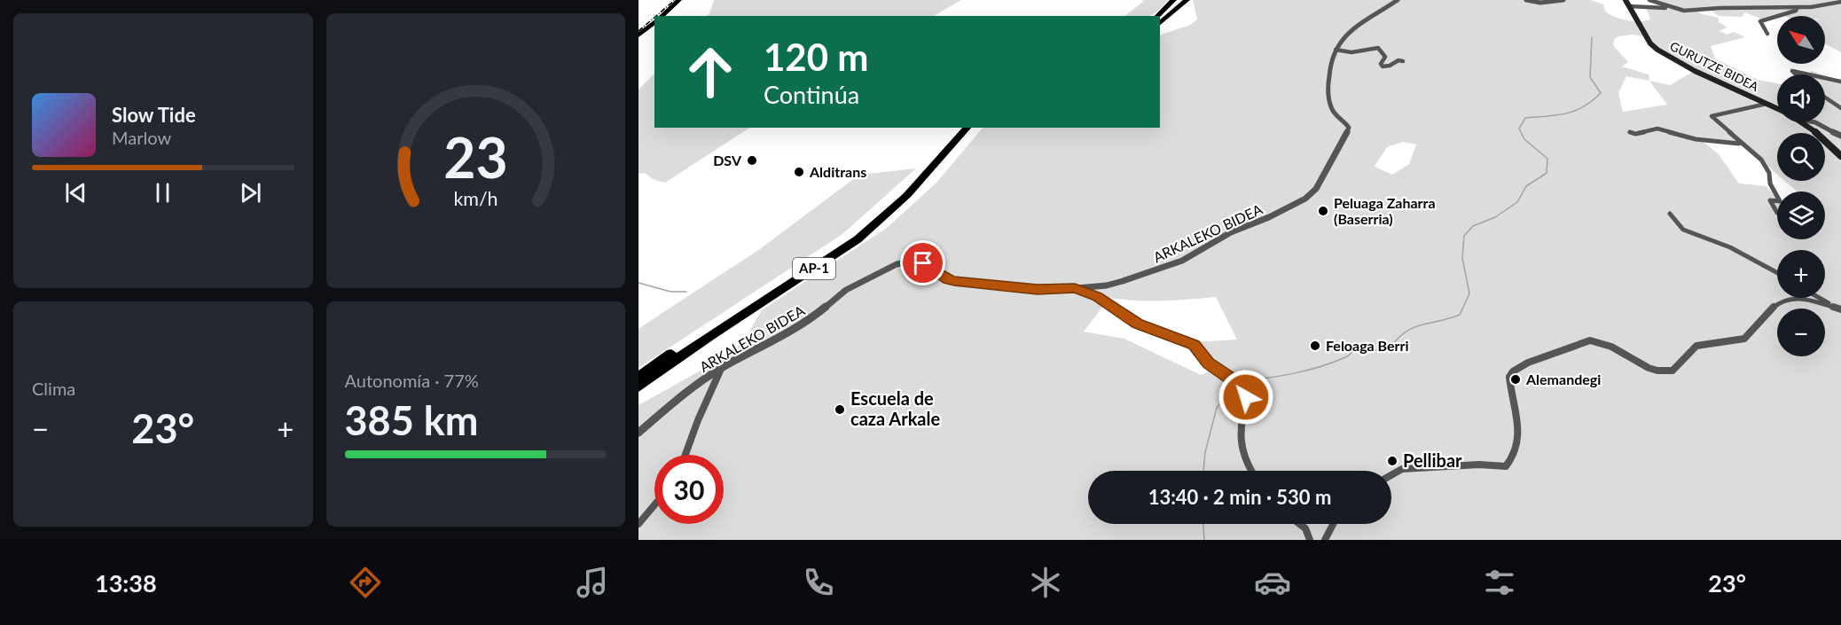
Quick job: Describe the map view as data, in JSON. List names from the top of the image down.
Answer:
{
  "streets": {
    "highway": ["AP-1"],
    "main road": ["GURUTZE BIDEA"],
    "street": ["ARKALEKO BIDEA"]
  },
  "places": [
    "DSV",
    "Alditrans",
    "Peluaga Zaharra (Baserria)",
    "Feloaga Berri",
    "Alemandegi",
    "Escuela de caza Arkale",
    "Pellibar"
  ],
  "north": "top left",
  "page": {
    "map_buttons": ["+", "−"],
    "turn": ["120 m", "Continúa"],
    "song": ["Slow Tide", "Marlow"],
    "tile": [
      "Clima",
      ["Autonomía · 77%", "385 km"]
    ],
    "heat": ["−", "23°", "+"],
    "limit": "30",
    "trip": "13:40 · 2 min · 530 m",
    "tabs": ["13:38", "23°"],
    "gauge": ["23", "km/h"]
  }
}
